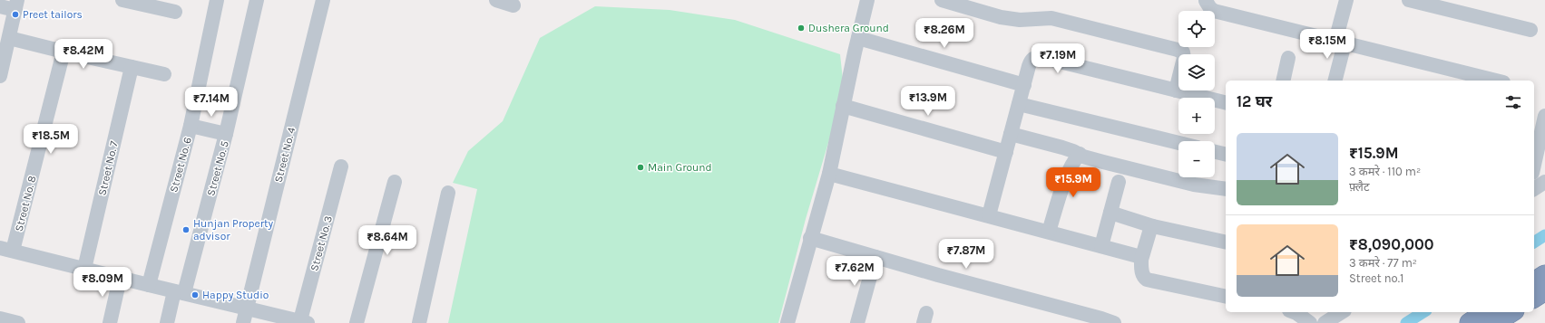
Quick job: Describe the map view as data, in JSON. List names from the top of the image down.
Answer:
{
  "streets": {
    "street": [
      "Street No. 4",
      "Street No. 6",
      "Street No. 7",
      "Street No. 5",
      "Street No. 8",
      "Street No. 3"
    ]
  },
  "places": [
    "Preet tailors",
    "Dushera Ground",
    "Main Ground",
    "Hunjan Property advisor",
    "Happy Studio"
  ],
  "page": {
    "map_buttons": ["+", "−"],
    "price": [
      "₹8.26M",
      "₹8.15M",
      "₹8.42M",
      "₹7.19M",
      "₹13.9M",
      "₹7.14M",
      "₹18.5M",
      "₹15.9M",
      "₹8.64M",
      "₹7.87M",
      "₹7.62M",
      "₹8.09M"
    ],
    "heading": "12 घर",
    "list": [
      {
        "name": "₹15.9M",
        "note": "3 कमरे · 110 m² · फ़्लैट"
      },
      {
        "name": "₹8,090,000",
        "note": "3 कमरे · 77 m² · Street no.1"
      }
    ]
  }
}
